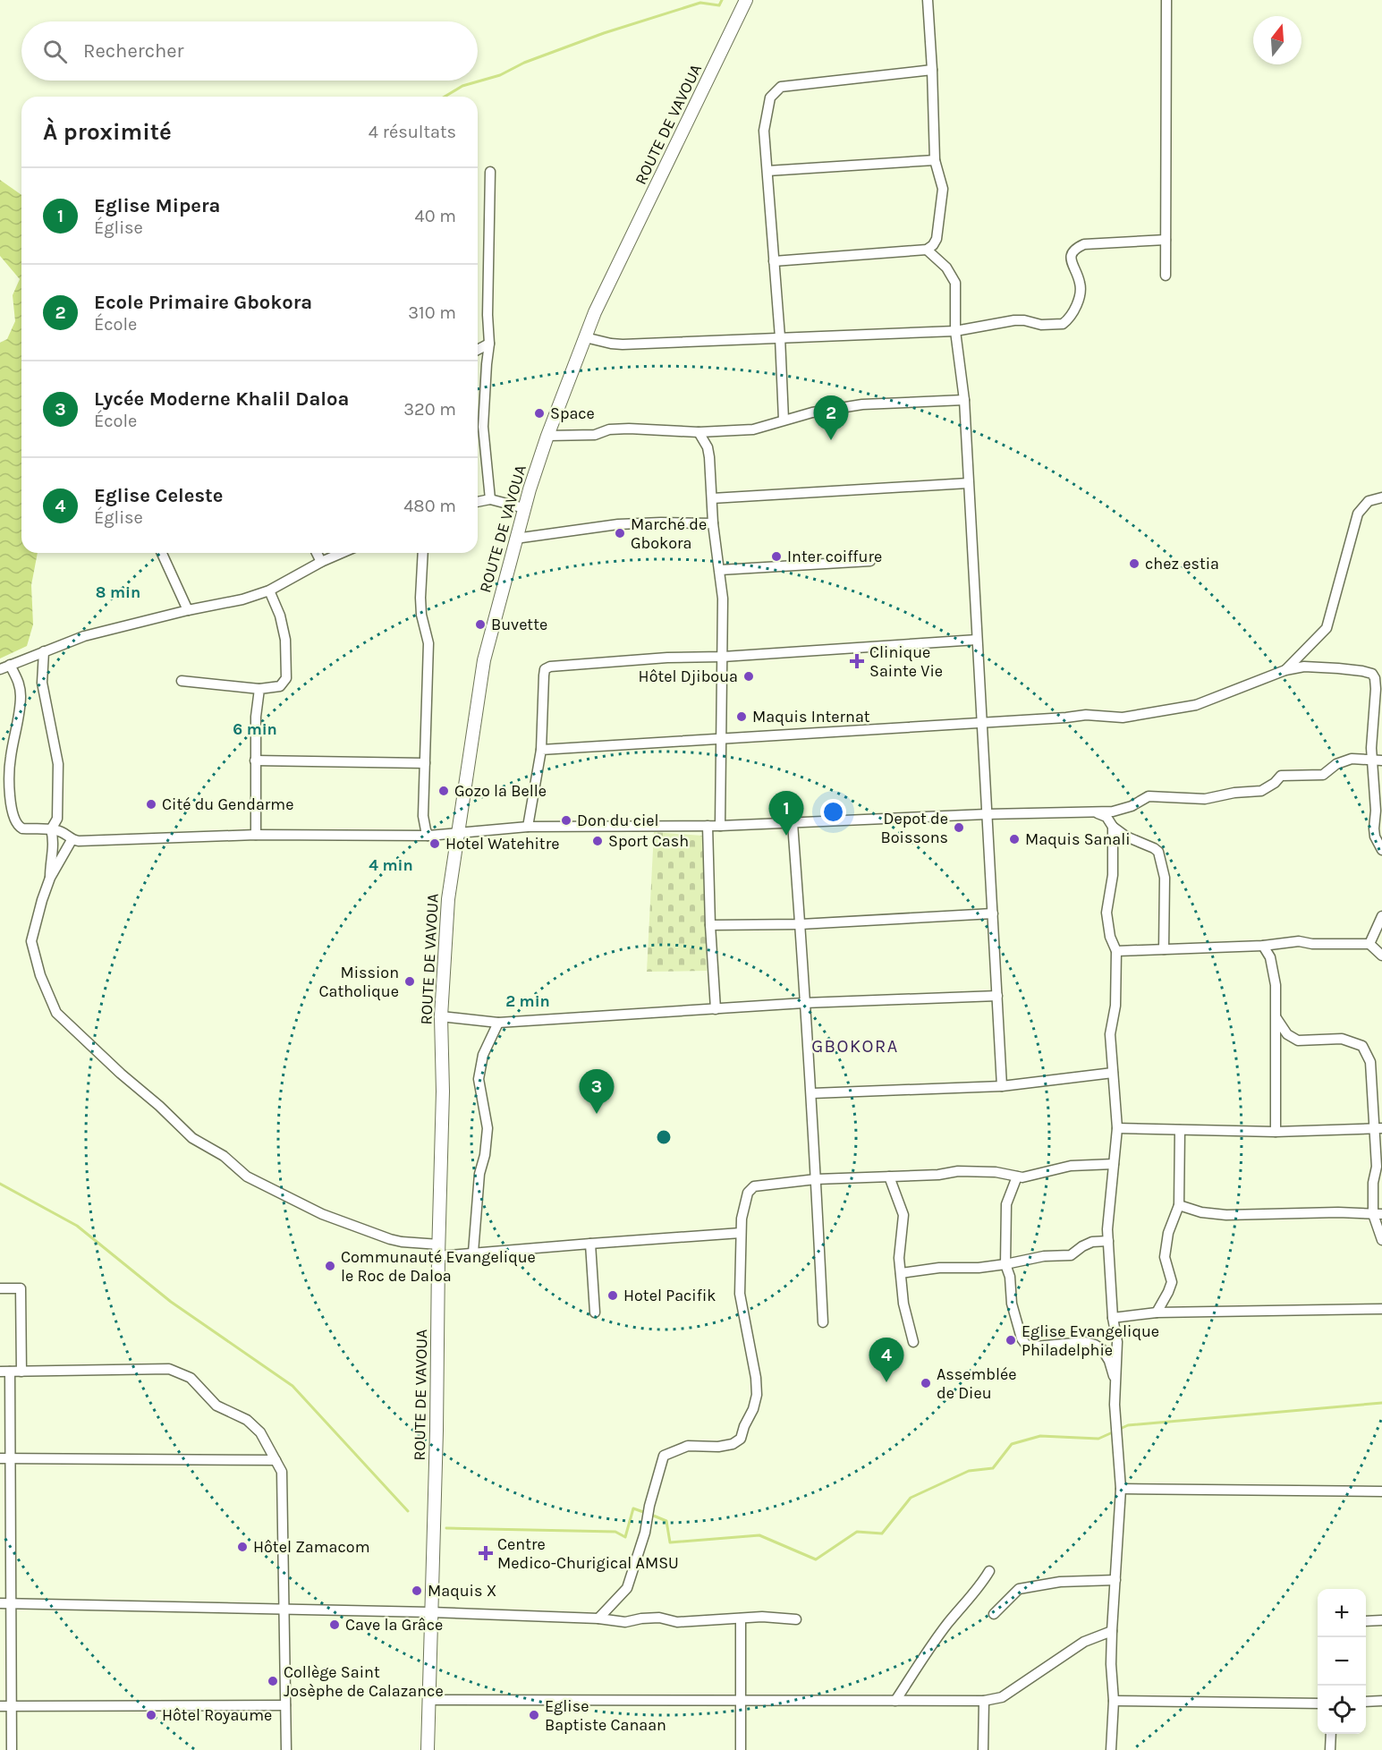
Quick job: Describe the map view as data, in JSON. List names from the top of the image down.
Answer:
{
  "streets": {
    "main road": ["ROUTE DE VAVOUA"]
  },
  "districts": ["GBOKORA"],
  "places": {
    "other": [
      "Space",
      "Marché de Gbokora",
      "Inter coiffure",
      "chez estia",
      "Buvette",
      "Hôtel Djiboua",
      "Maquis Internat",
      "Gozo la Belle",
      "Cité du Gendarme",
      "Don du ciel",
      "Depot de Boissons",
      "Maquis Sanali",
      "Sport Cash",
      "Hotel Watehitre",
      "Mission Catholique",
      "Communauté Evangelique le Roc de Daloa",
      "Hotel Pacifik",
      "Eglise Evangelique Philadelphie",
      "Assemblée de Dieu",
      "Hôtel Zamacom",
      "Maquis X",
      "Cave la Grâce",
      "Collège Saint Josèphe de Calazance",
      "Hôtel Royaume",
      "Eglise Baptiste Canaan"
    ],
    "health": ["Clinique Sainte Vie", "Centre Medico-Churigical AMSU"]
  },
  "north": "top",
  "page": {
    "search": "Rechercher",
    "heading": ["À proximité", "4 résultats"],
    "list": [
      {
        "mark": "1",
        "name": "Eglise Mipera",
        "note": "Église",
        "value": "40 m"
      },
      {
        "mark": "2",
        "name": "Ecole Primaire Gbokora",
        "note": "École",
        "value": "310 m"
      },
      {
        "mark": "3",
        "name": "Lycée Moderne Khalil Daloa",
        "note": "École",
        "value": "320 m"
      },
      {
        "mark": "4",
        "name": "Eglise Celeste",
        "note": "Église",
        "value": "480 m"
      }
    ],
    "pins": [
      "2",
      "1",
      "3",
      "4"
    ],
    "map_buttons": ["+", "−"]
  },
  "rings": [
    "8 min",
    "6 min",
    "4 min",
    "2 min"
  ]
}
